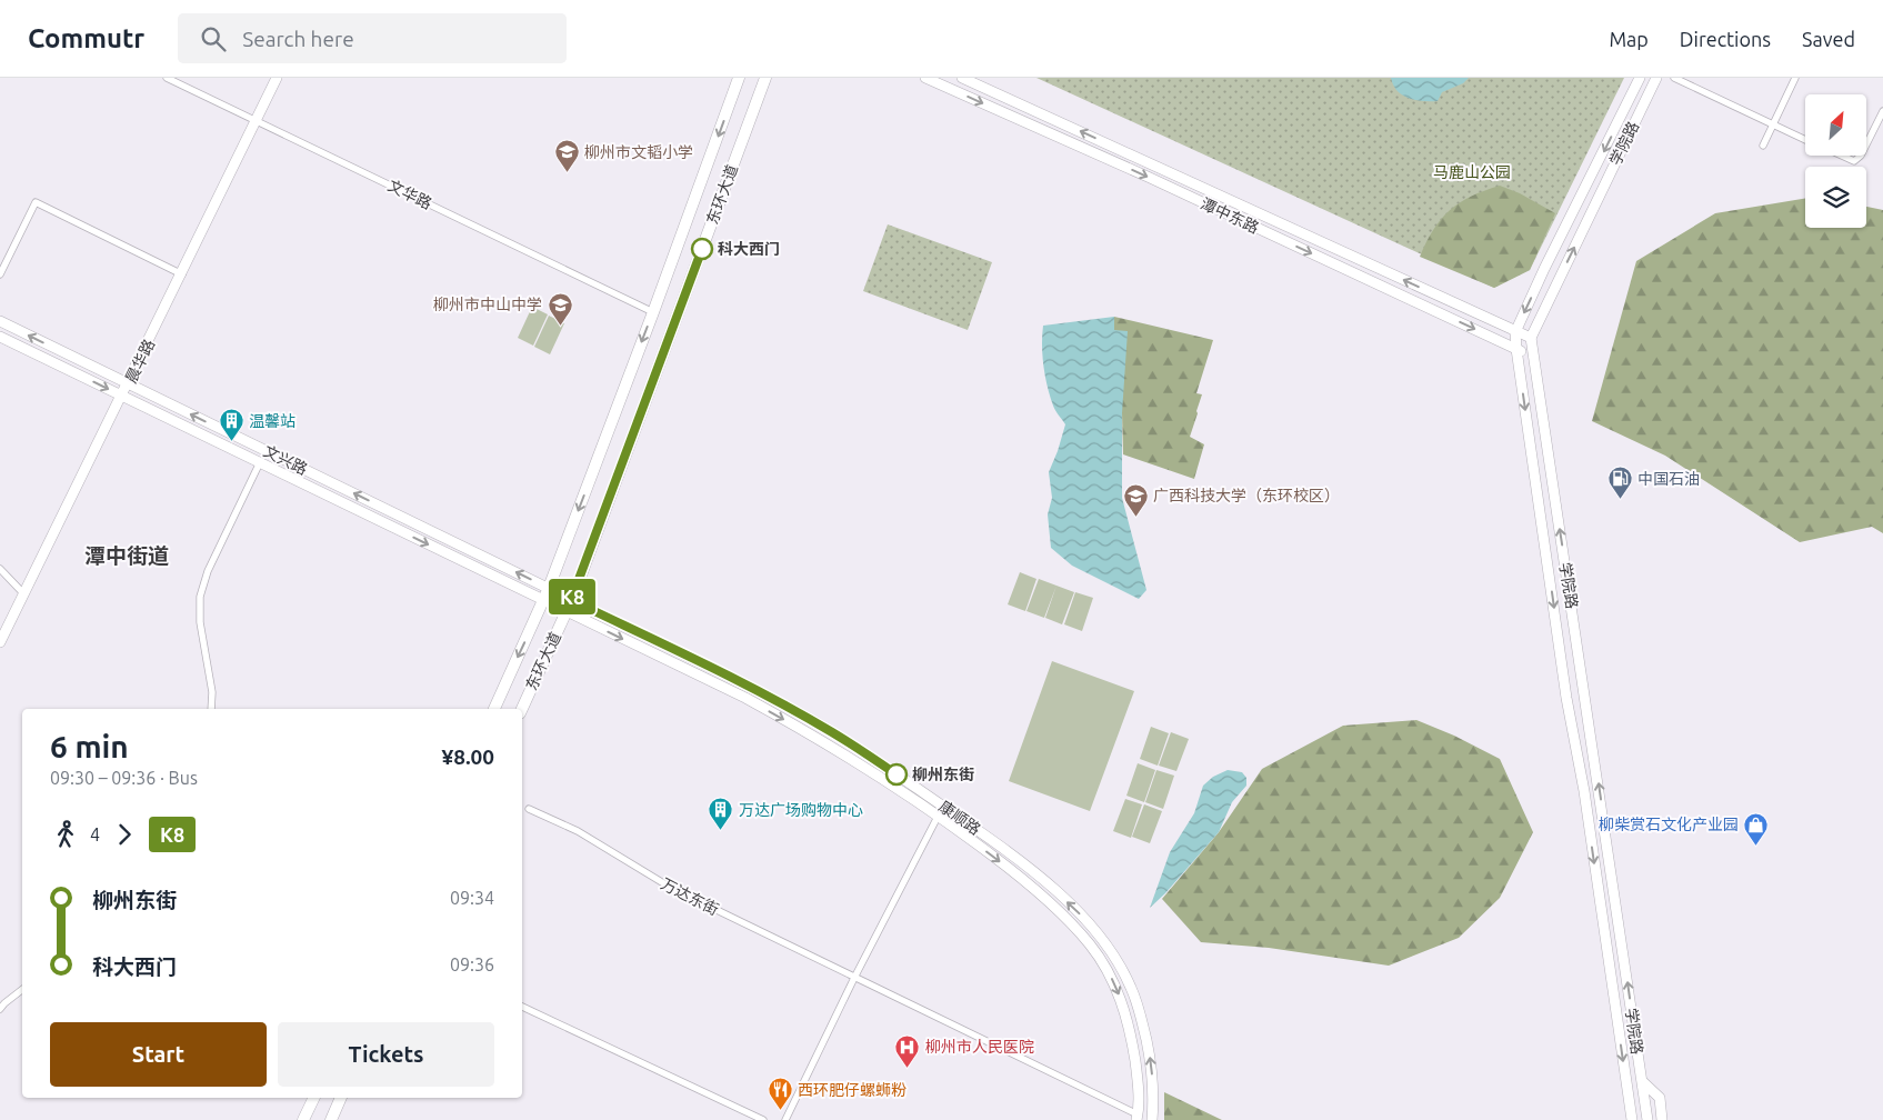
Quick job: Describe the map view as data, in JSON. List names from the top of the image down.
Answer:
{
  "streets": {
    "highway": ["东环大道"],
    "main road": [
      "学院路",
      "潭中东路",
      "晨华路",
      "文兴路",
      "康顺路"
    ],
    "street": ["文华路", "万达东街"]
  },
  "crossings": [
    ["学院路", "潭中东路"],
    ["文华路", "东环大道"],
    ["文华路", "晨华路"],
    ["东环大道", "文兴路"],
    ["东环大道", "康顺路"],
    ["晨华路", "文兴路"],
    ["文兴路", "康顺路"],
    ["康顺路", "万达东街"]
  ],
  "districts": ["潭中街道"],
  "parks": ["马鹿山公园"],
  "places": {
    "school or university": ["柳州市文韬小学", "柳州市中山中学", "广西科技大学（东环校区）"],
    "other": ["科大西门", "柳州东街"],
    "building": ["温馨站", "万达广场购物中心"],
    "fuel station": ["中国石油"],
    "shop": ["柳柴赏石文化产业园"],
    "hospital": ["柳州市人民医院"],
    "restaurant": ["西环肥仔螺蛳粉"]
  },
  "lines": ["bus line K8"],
  "north": "top right",
  "page": {
    "header": "Commutr",
    "search": "Search here",
    "nav": ["Map", "Directions", "Saved"],
    "on_map": "K8",
    "heading": ["6 min", "09:30 – 09:36 · Bus", "¥8.00"],
    "legs": ["4", "K8"],
    "list": [
      {
        "name": "柳州东街",
        "value": "09:34"
      },
      {
        "name": "科大西门",
        "value": "09:36"
      }
    ],
    "buttons": ["Start", "Tickets"]
  }
}
